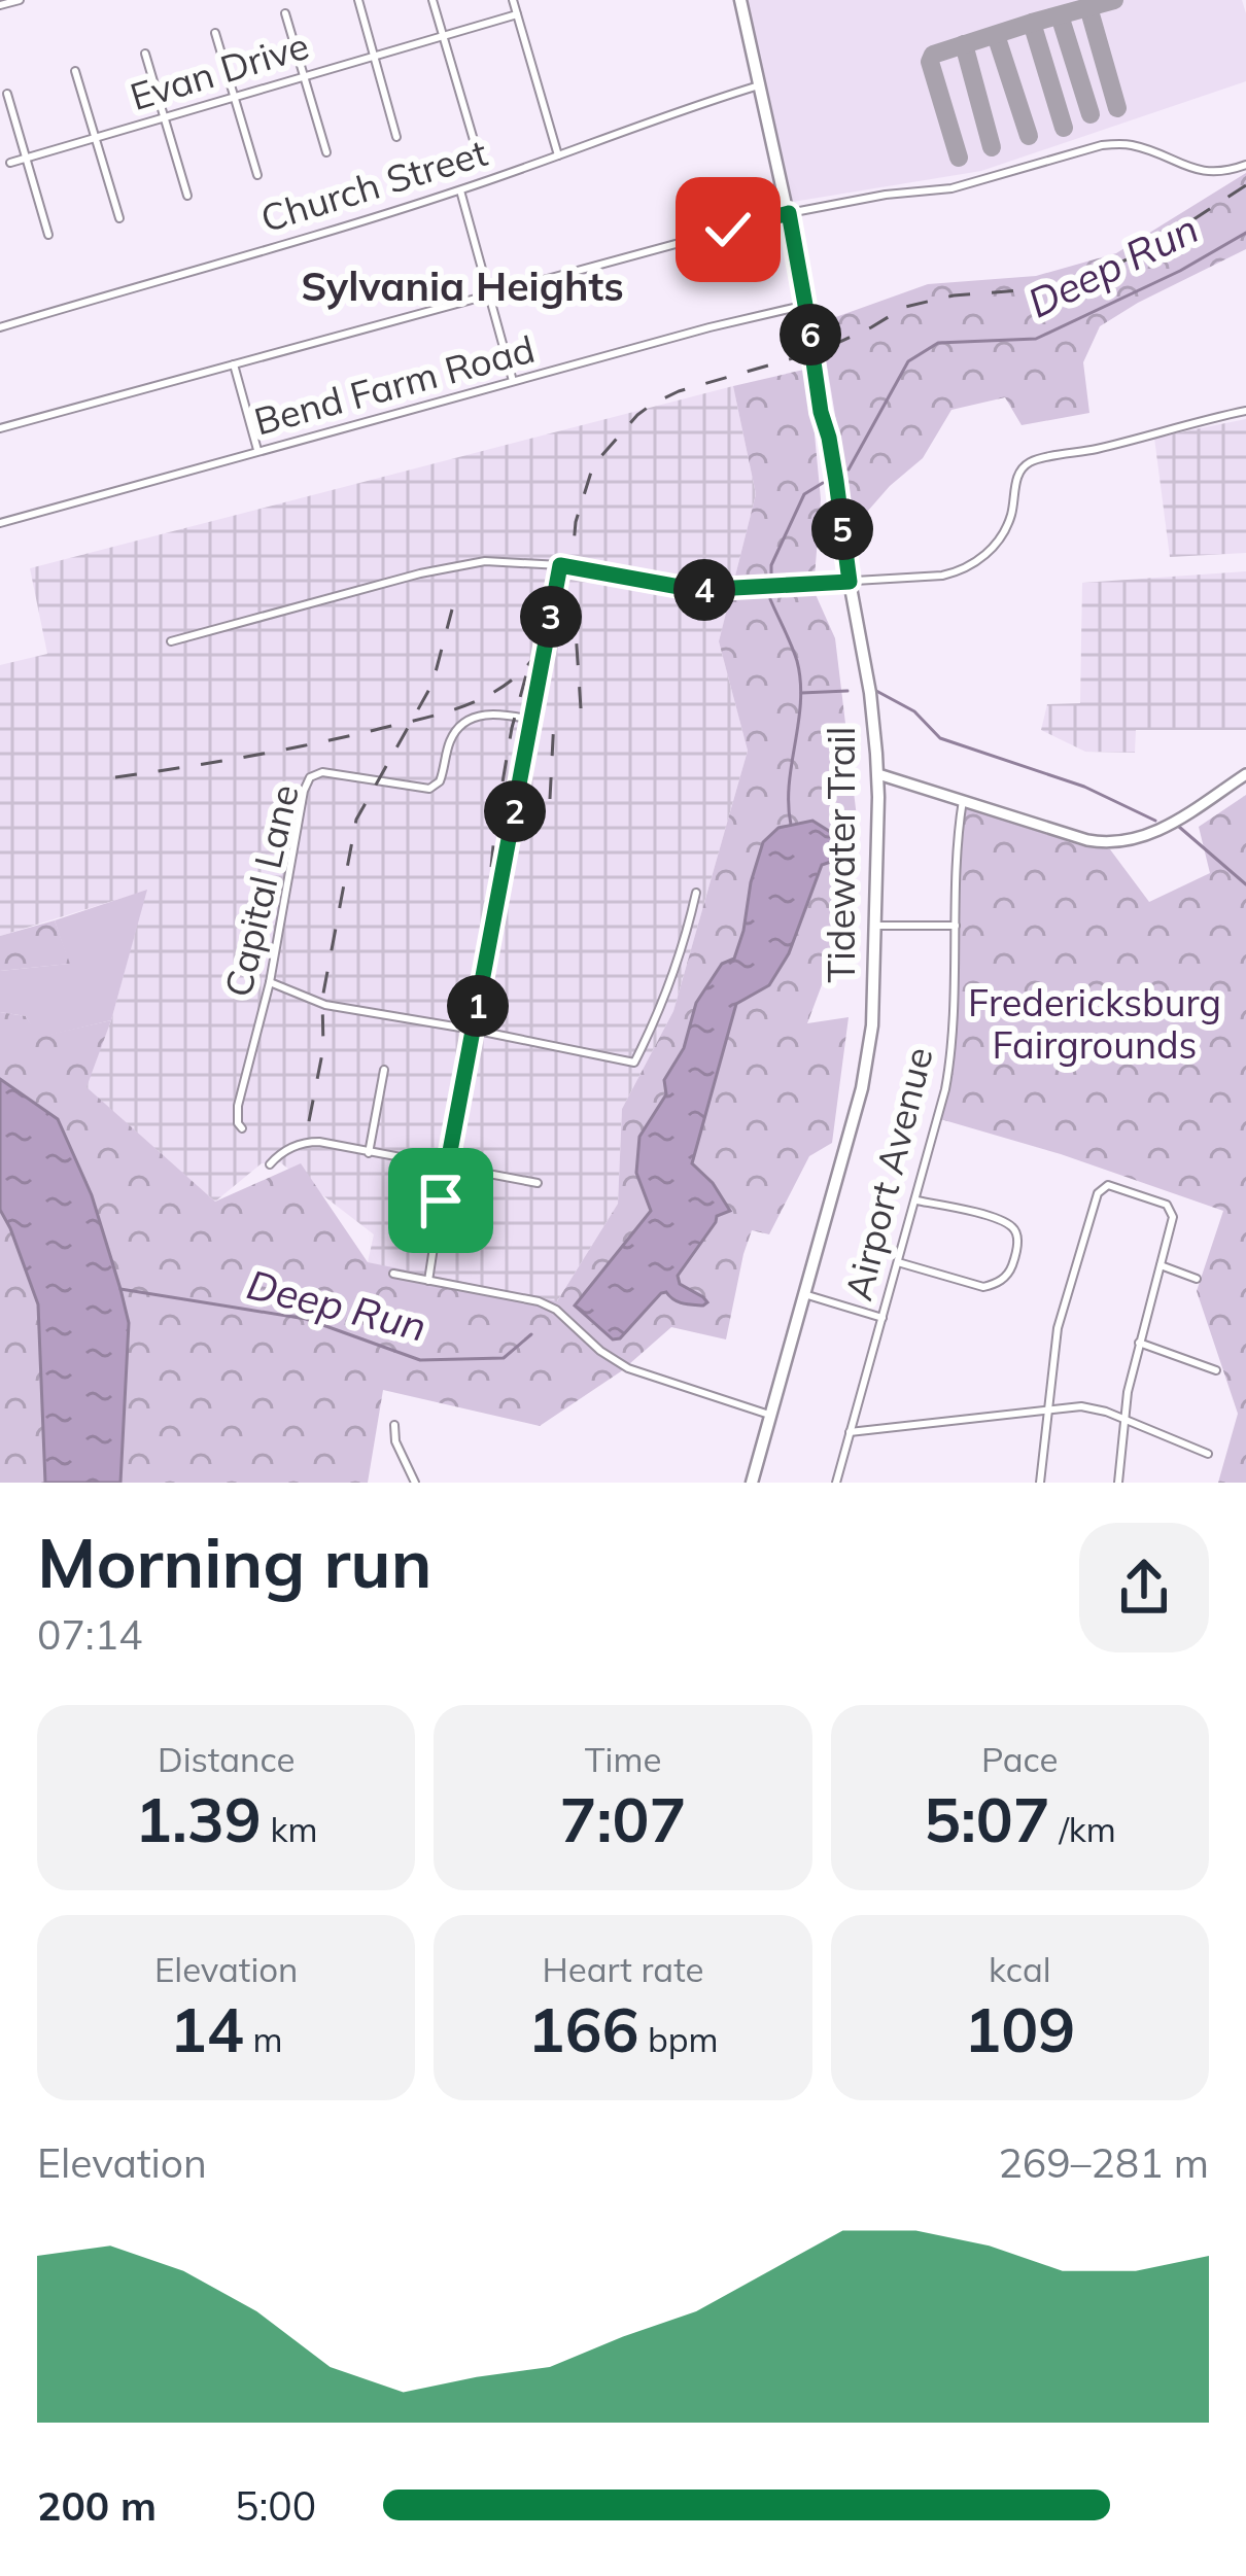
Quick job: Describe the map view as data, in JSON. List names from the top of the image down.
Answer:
{
  "streets": {
    "main road": ["Tidewater Trail"],
    "street": [
      "Evan Drive",
      "Church Street",
      "Bend Farm Road",
      "Capital Lane",
      "Airport Avenue"
    ]
  },
  "crossings": [
    ["Church Street", "Tidewater Trail"],
    ["Bend Farm Road", "Tidewater Trail"]
  ],
  "districts": ["Sylvania Heights"],
  "water": ["Deep Run"],
  "parks": ["Fredericksburg Fairgrounds"],
  "page": {
    "pins": [
      "6",
      "5",
      "4",
      "3",
      "2",
      "1"
    ],
    "heading": ["Morning run", "07:14"],
    "stats": [
      ["Distance", "1.39 km"],
      ["Time", "7:07"],
      ["Pace", "5:07 /km"],
      ["Elevation", "14 m"],
      ["Heart rate", "166 bpm"],
      ["kcal", "109"]
    ],
    "chart": ["Elevation", "269–281 m"],
    "list": [
      {
        "name": "200 m",
        "note": "5:00"
      }
    ]
  }
}
